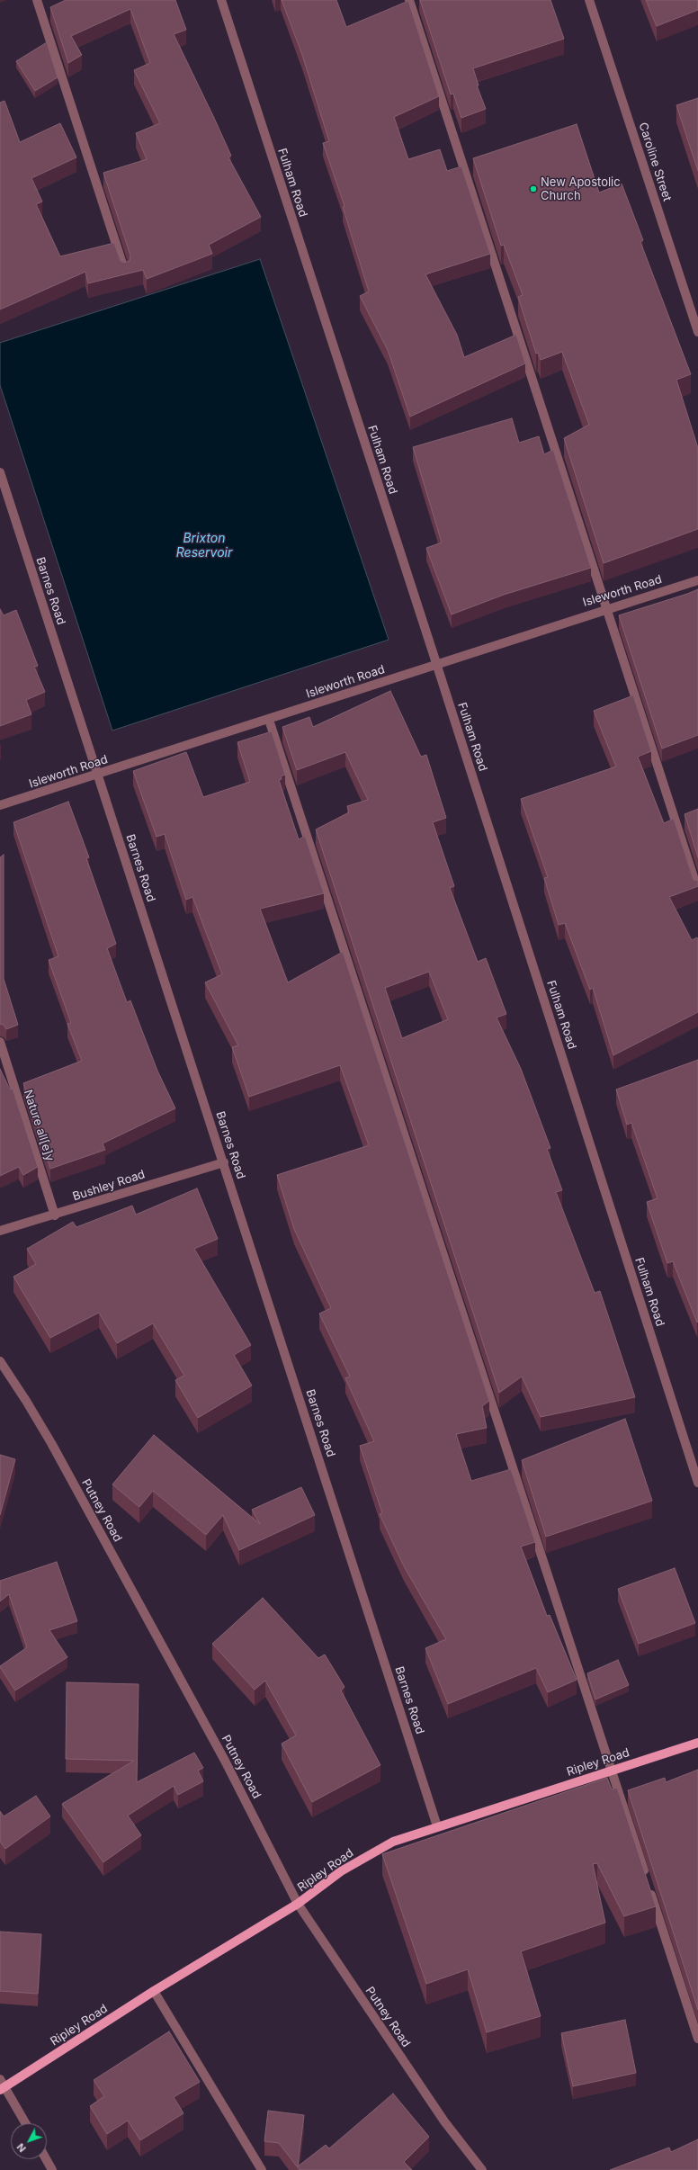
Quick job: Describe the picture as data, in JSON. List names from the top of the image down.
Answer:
{
  "streets": {
    "main road": ["Ripley Road"],
    "street": [
      "Caroline Street",
      "Fulham Road",
      "Barnes Road",
      "Isleworth Road",
      "Nature all[e]y",
      "Bushley Road",
      "Putney Road"
    ]
  },
  "crossings": [
    ["Fulham Road", "Isleworth Road"],
    ["Barnes Road", "Isleworth Road"],
    ["Barnes Road", "Bushley Road"],
    ["Barnes Road", "Ripley Road"],
    ["Nature all[e]y", "Bushley Road"],
    ["Putney Road", "Ripley Road"]
  ],
  "water": ["Brixton Reservoir"],
  "places": ["New Apostolic Church"],
  "north": "bottom left"
}
